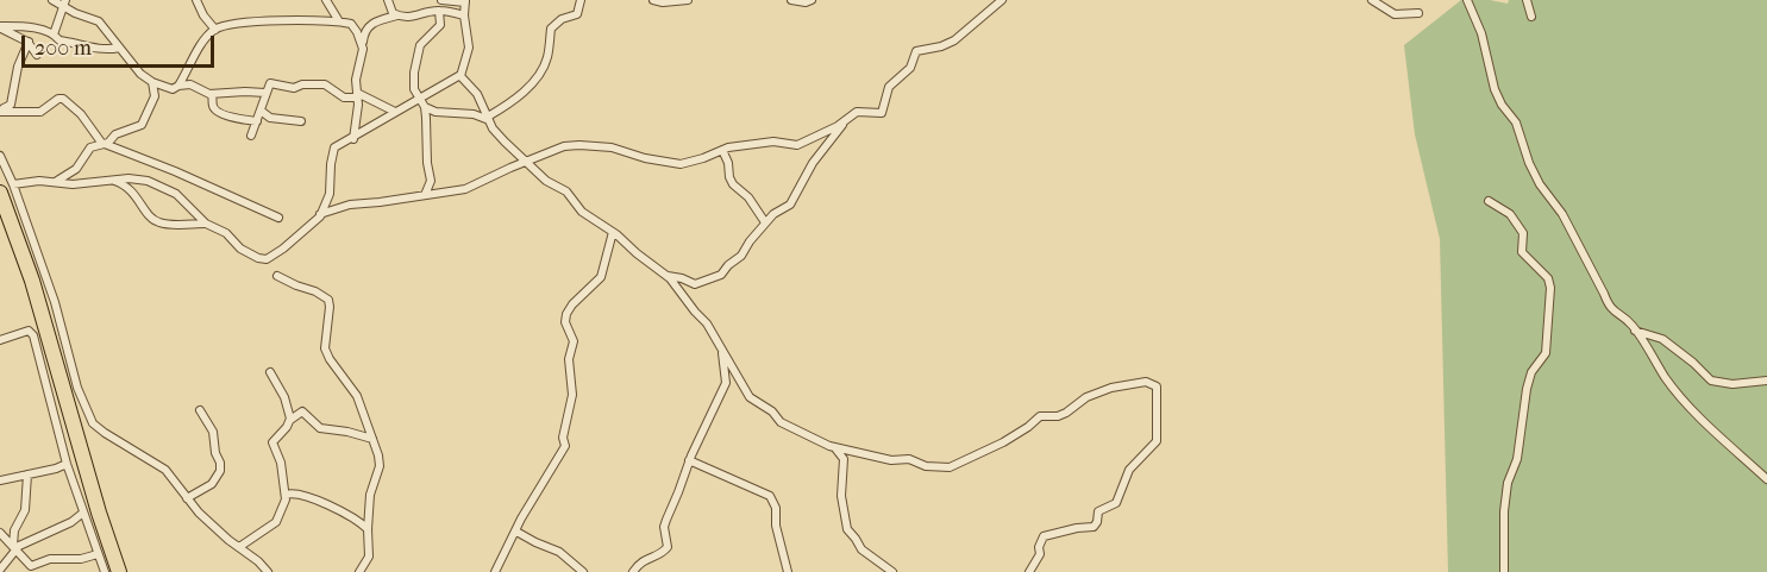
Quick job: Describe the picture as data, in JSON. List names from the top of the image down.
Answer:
{
  "scale_bar": "200 m"
}
